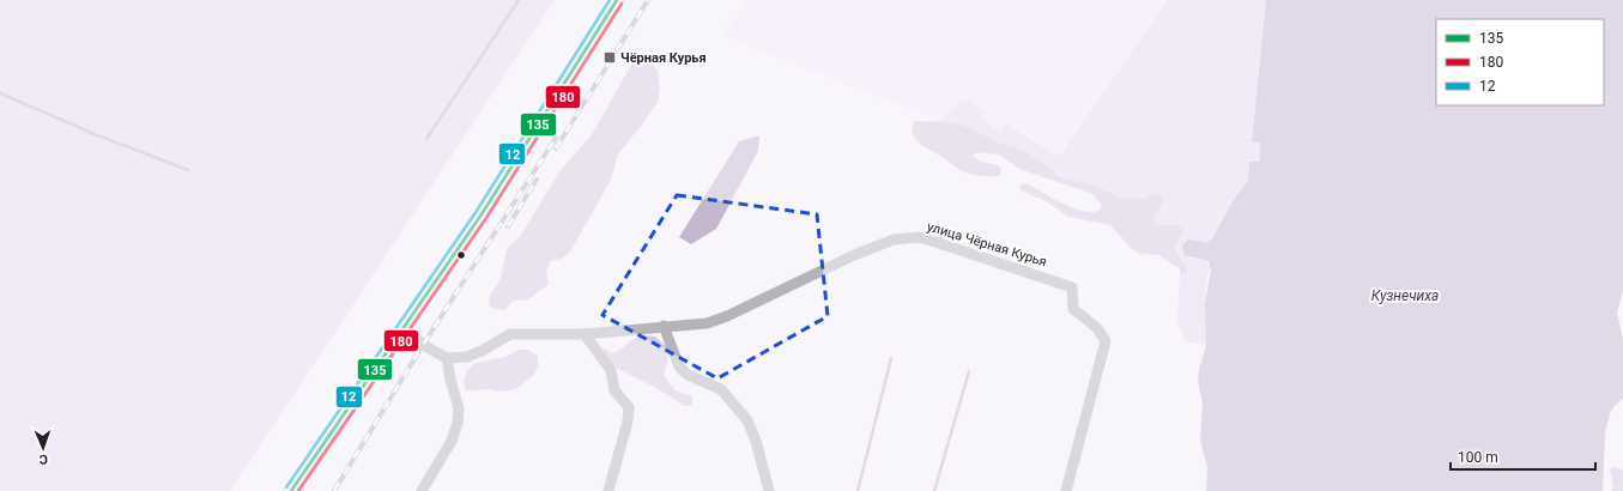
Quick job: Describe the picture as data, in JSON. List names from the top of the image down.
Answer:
{
  "streets": {
    "street": ["улица Чёрная Курья"]
  },
  "water": ["Кузнечиха"],
  "places": {
    "transit": ["Чёрная Курья"]
  },
  "lines": ["transit line 135", "transit line 12", "transit line 180"],
  "legend": ["135", "180", "12"],
  "scale_bar": "100 m",
  "north": "bottom"
}
